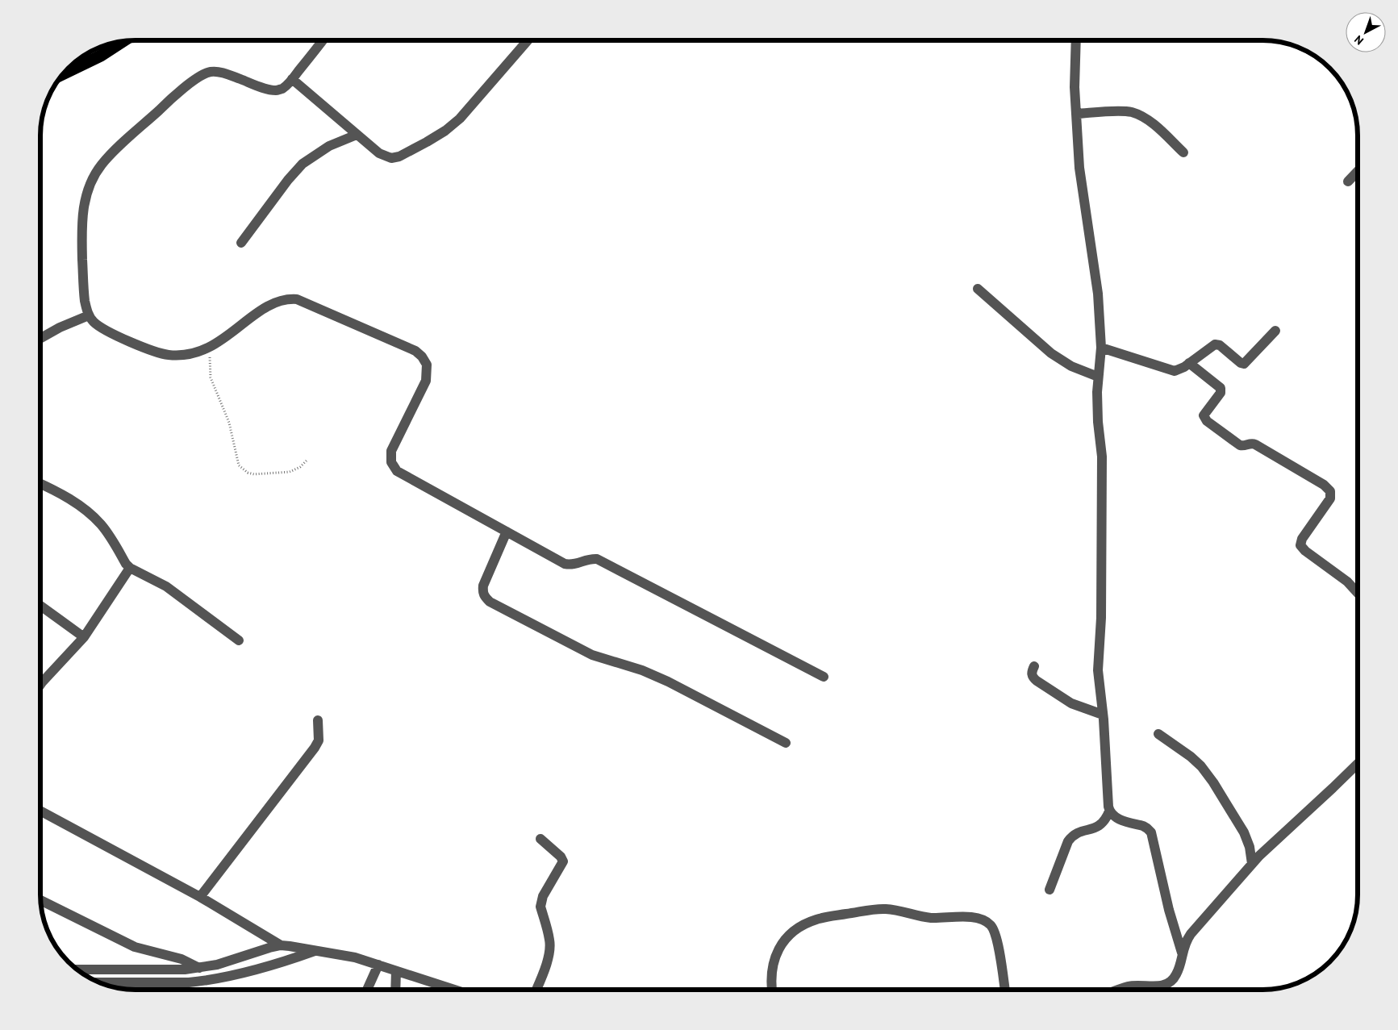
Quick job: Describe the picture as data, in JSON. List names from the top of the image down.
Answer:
{
  "north": "bottom left"
}
